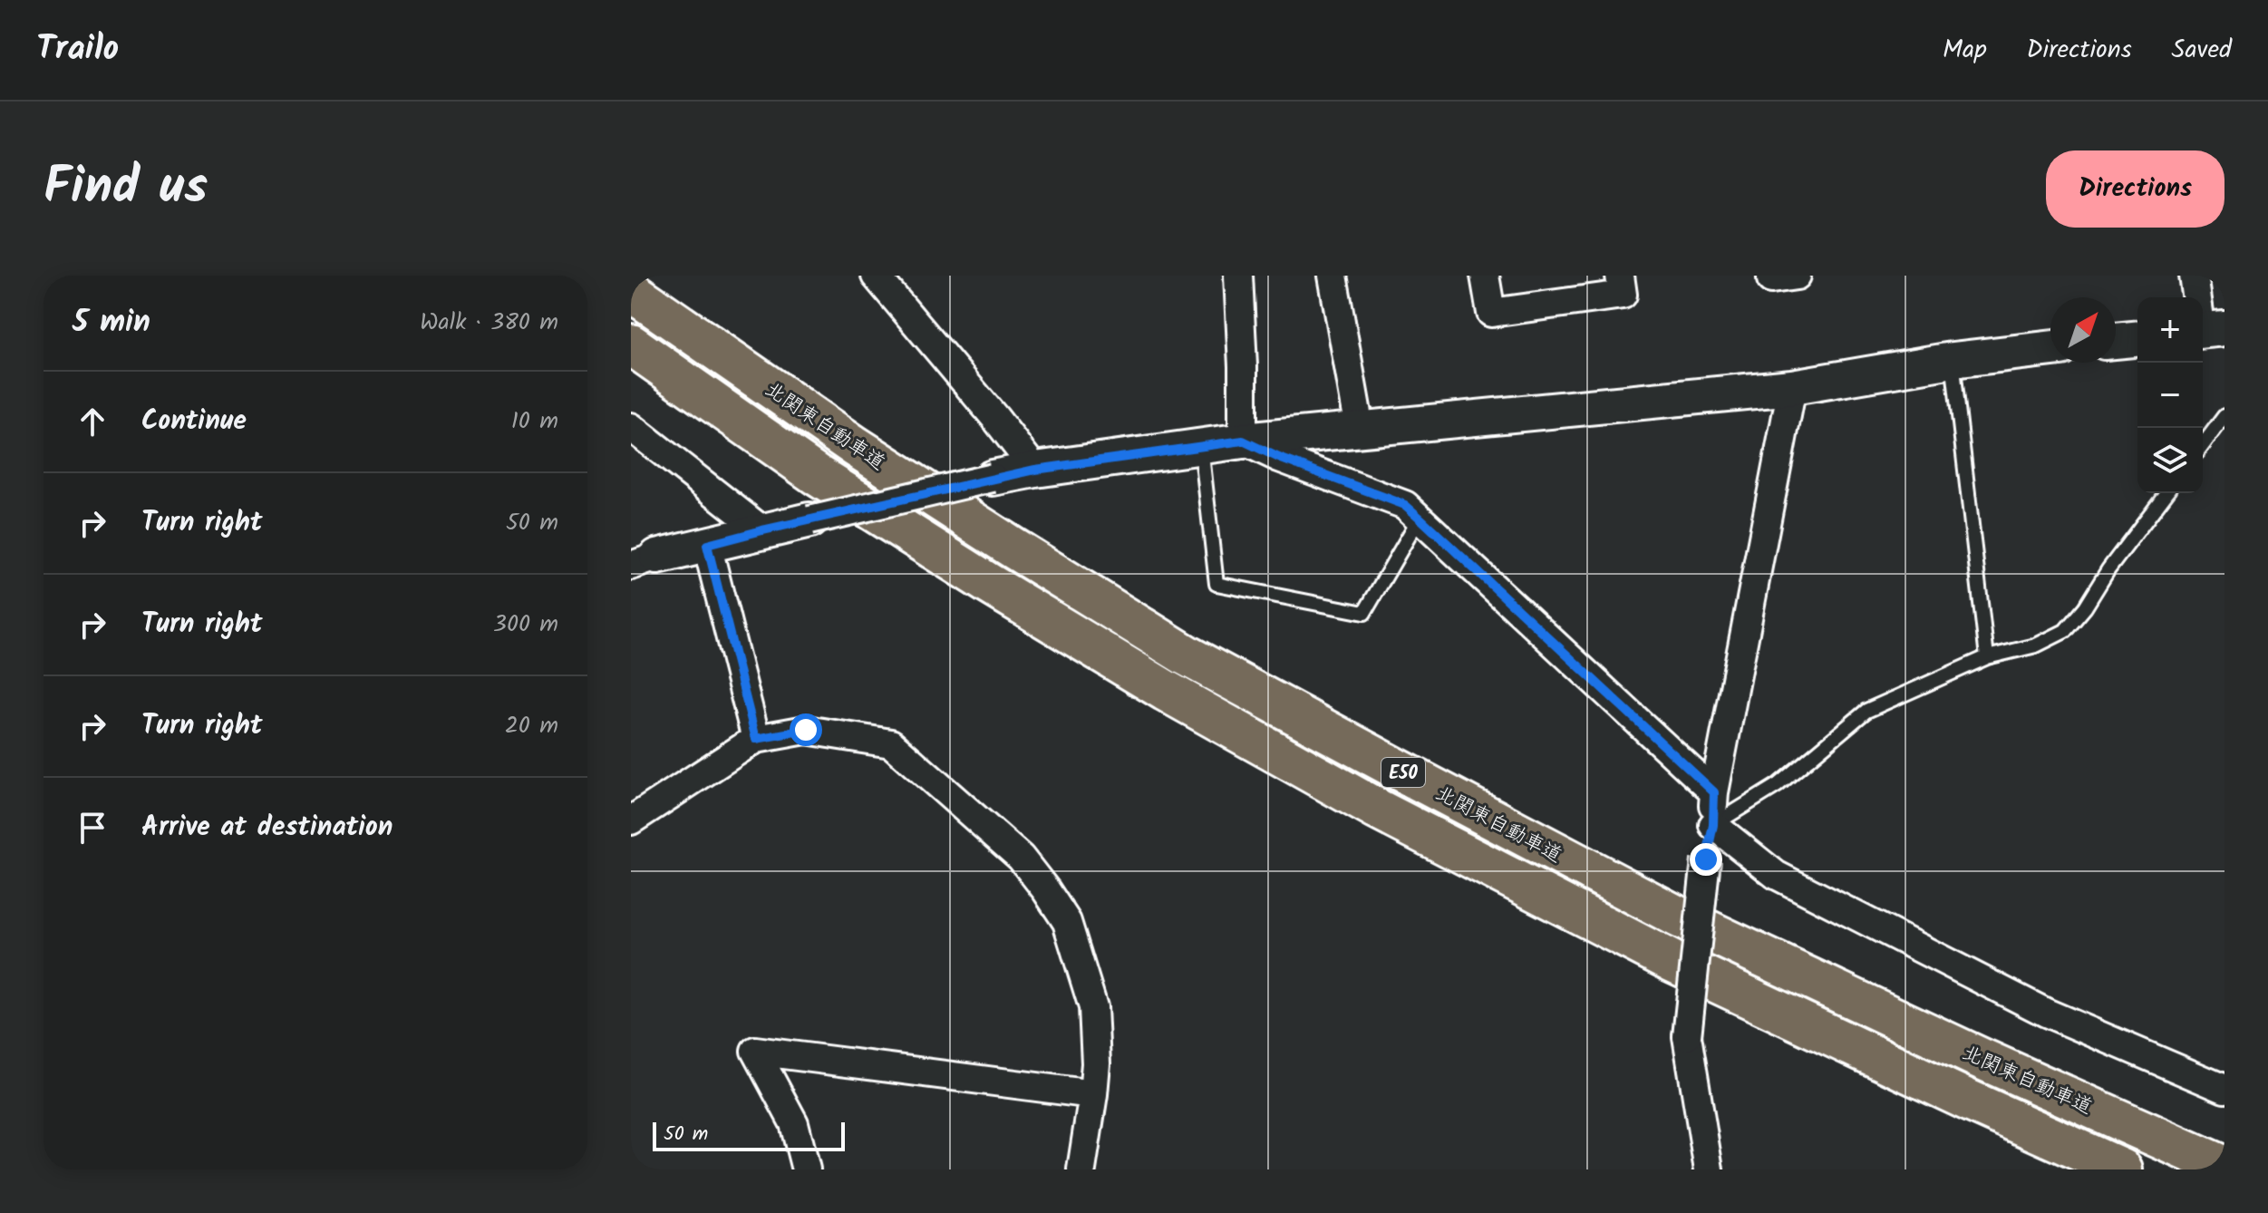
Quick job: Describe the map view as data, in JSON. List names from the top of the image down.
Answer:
{
  "streets": {
    "highway": ["北関東自動車道", "E50"]
  },
  "scale_bar": "50 m",
  "north": "top right",
  "page": {
    "header": "Trailo",
    "nav": ["Map", "Directions", "Saved"],
    "title": "Find us",
    "buttons": "Directions",
    "heading": ["5 min", "Walk · 380 m"],
    "map_buttons": ["+", "−"],
    "list": [
      ["Continue", "10 m"],
      ["Turn right", "50 m"],
      ["Turn right", "300 m"],
      ["Turn right", "20 m"],
      "Arrive at destination"
    ],
    "scale": "50 m"
  }
}
